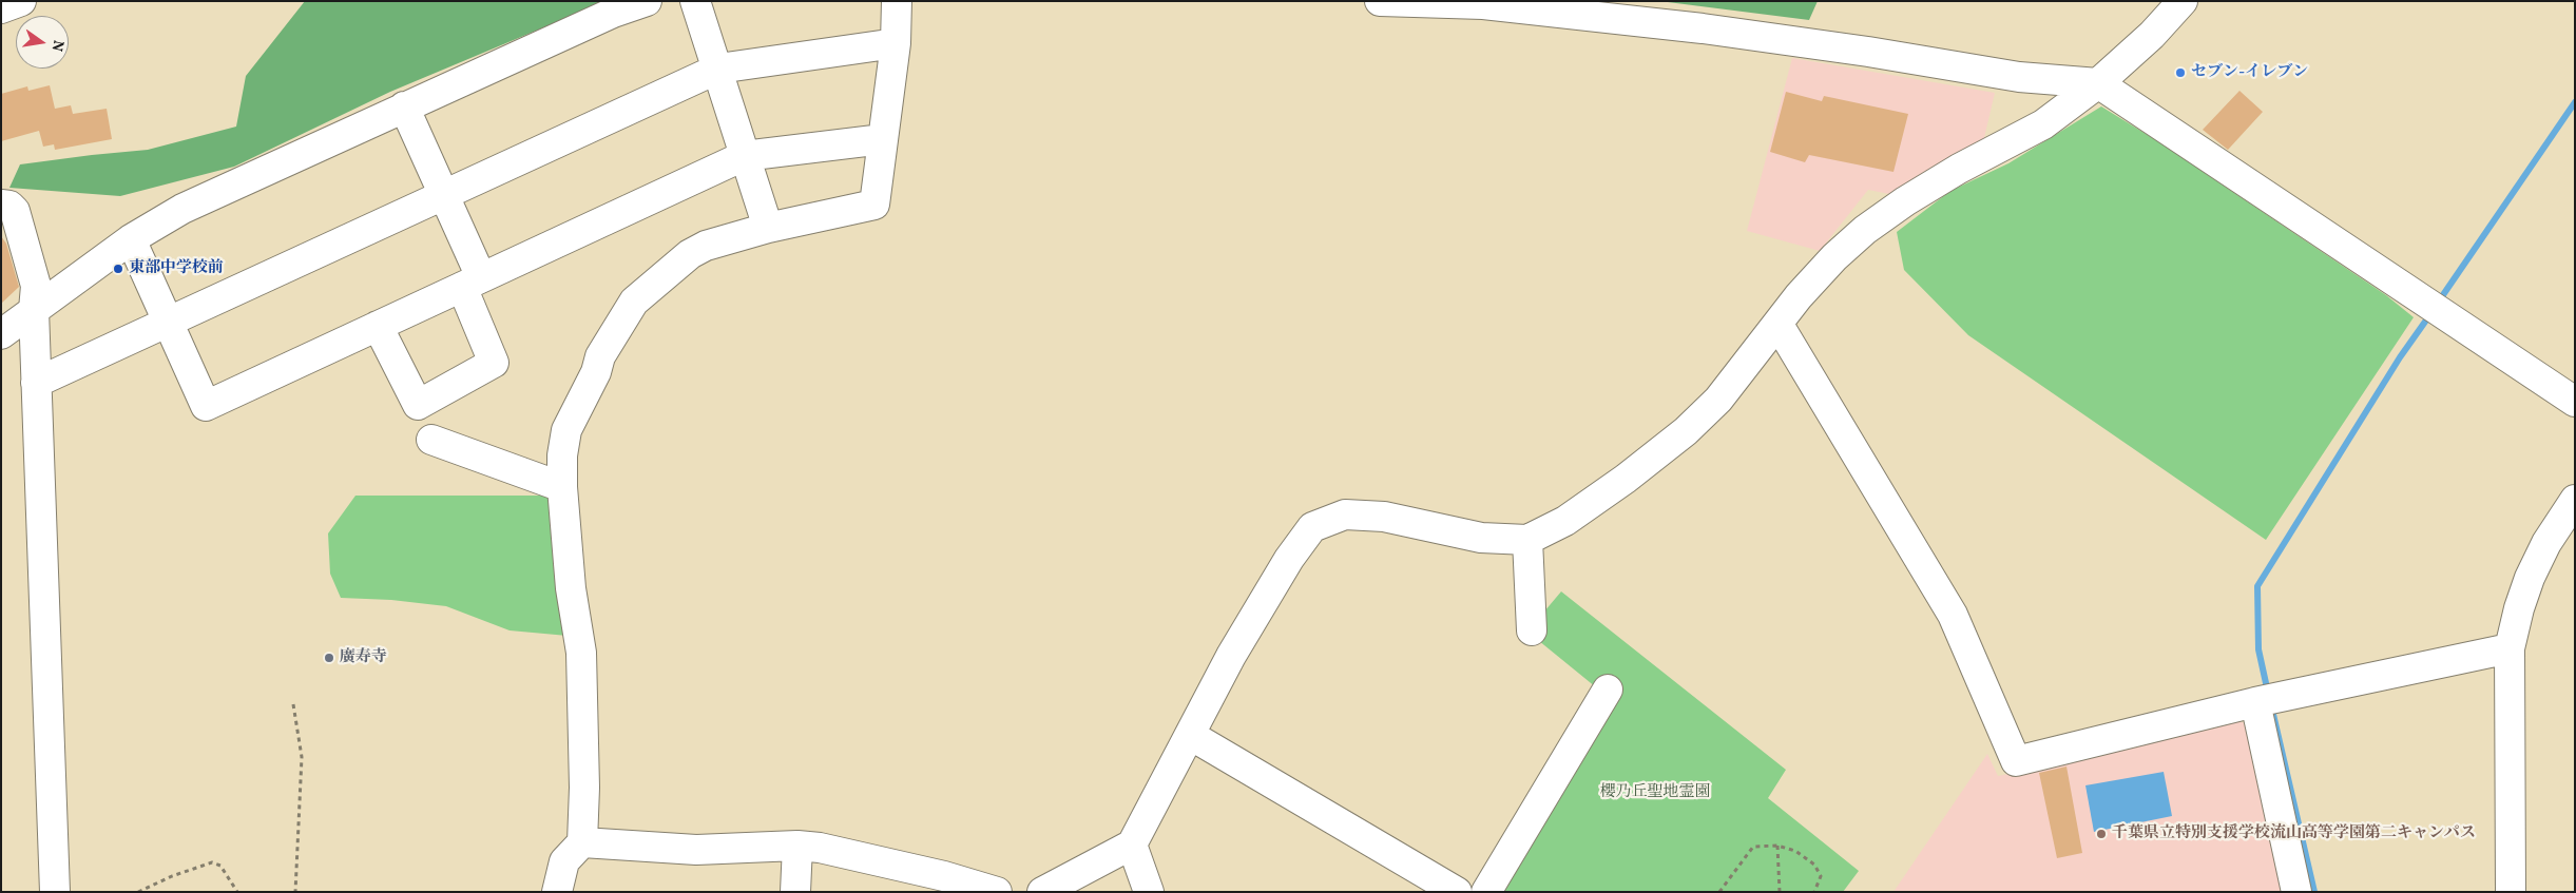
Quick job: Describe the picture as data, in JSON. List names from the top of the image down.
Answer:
{
  "parks": ["櫻乃丘聖地霊園"],
  "places": [
    "セブン-イレブン",
    "東部中学校前",
    "廣寿寺",
    "千葉県立特別支援学校流山高等学園第二キャンパス"
  ],
  "north": "right"
}
